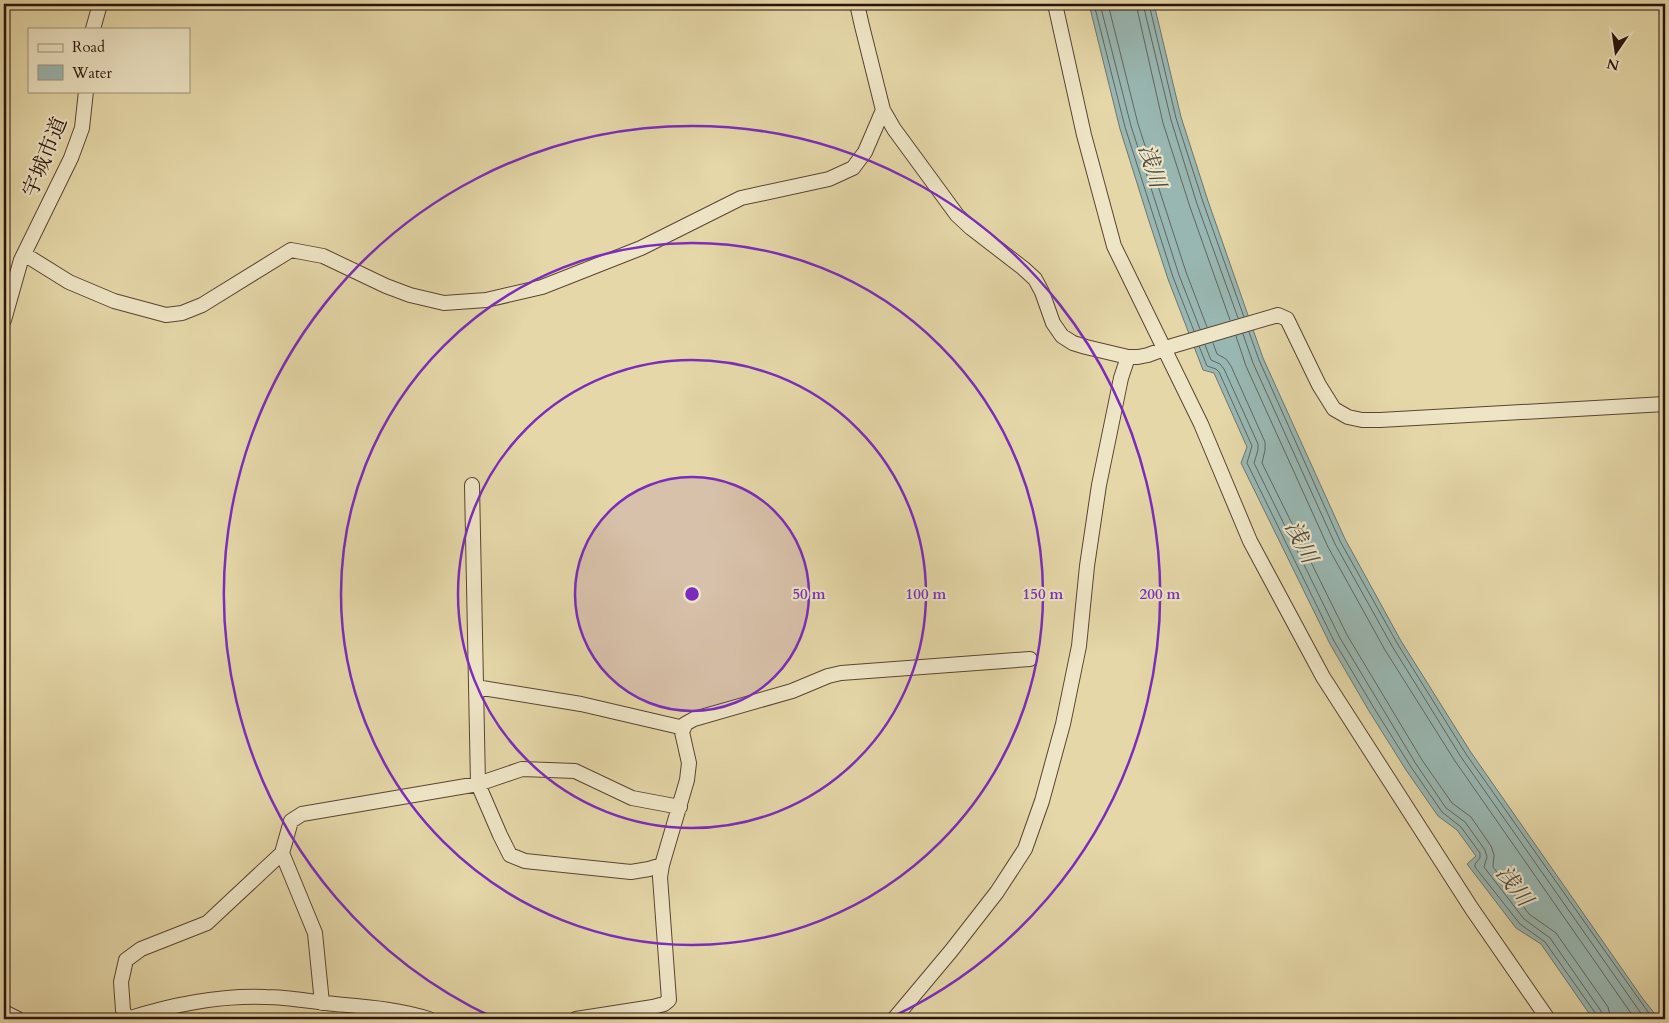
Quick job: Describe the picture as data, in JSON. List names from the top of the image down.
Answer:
{
  "streets": {
    "street": ["宇城市道"]
  },
  "water": ["浅川"],
  "legend": ["Road", "Water"],
  "north": "bottom",
  "rings": [
    "50 m",
    "100 m",
    "150 m",
    "200 m"
  ]
}
